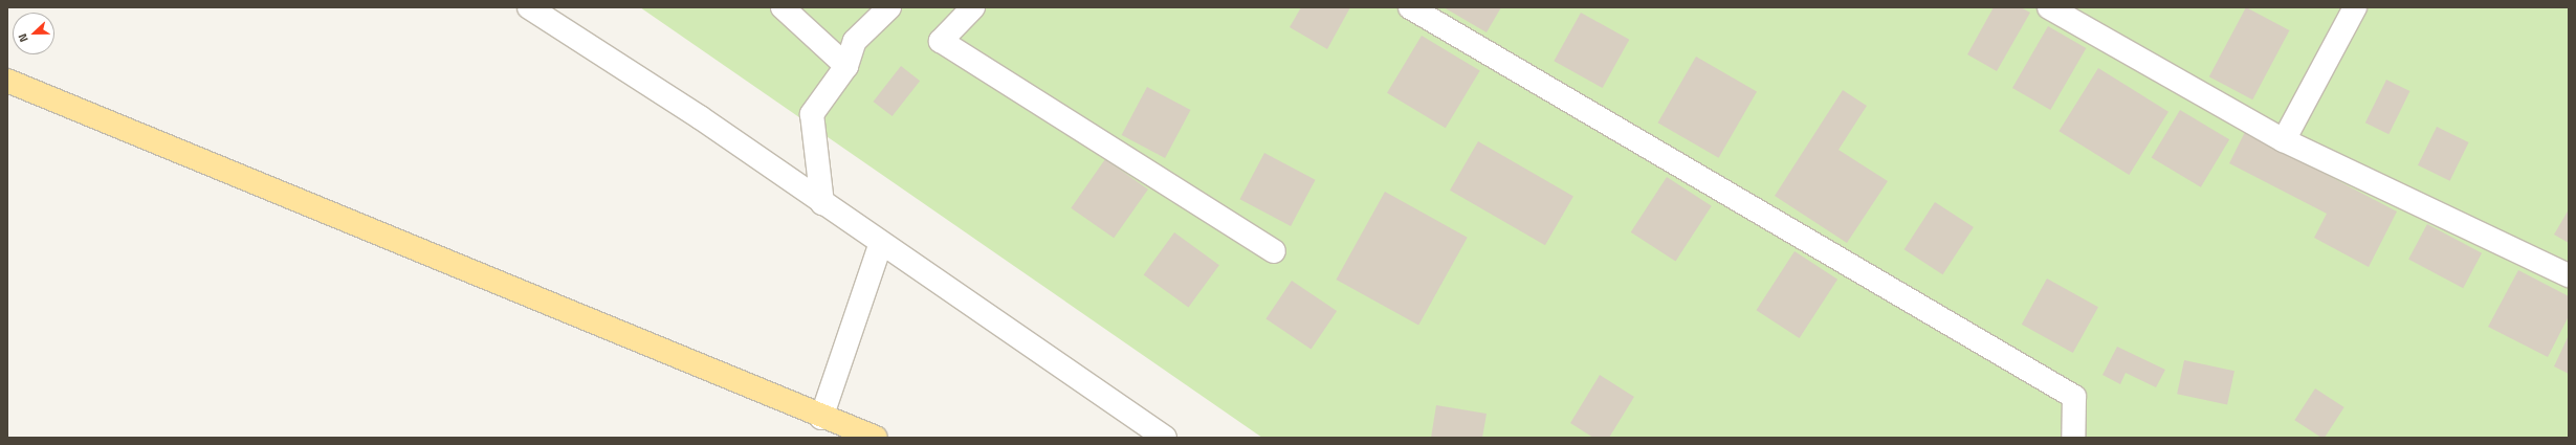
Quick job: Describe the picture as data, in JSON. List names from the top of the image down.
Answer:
{
  "north": "left"
}
